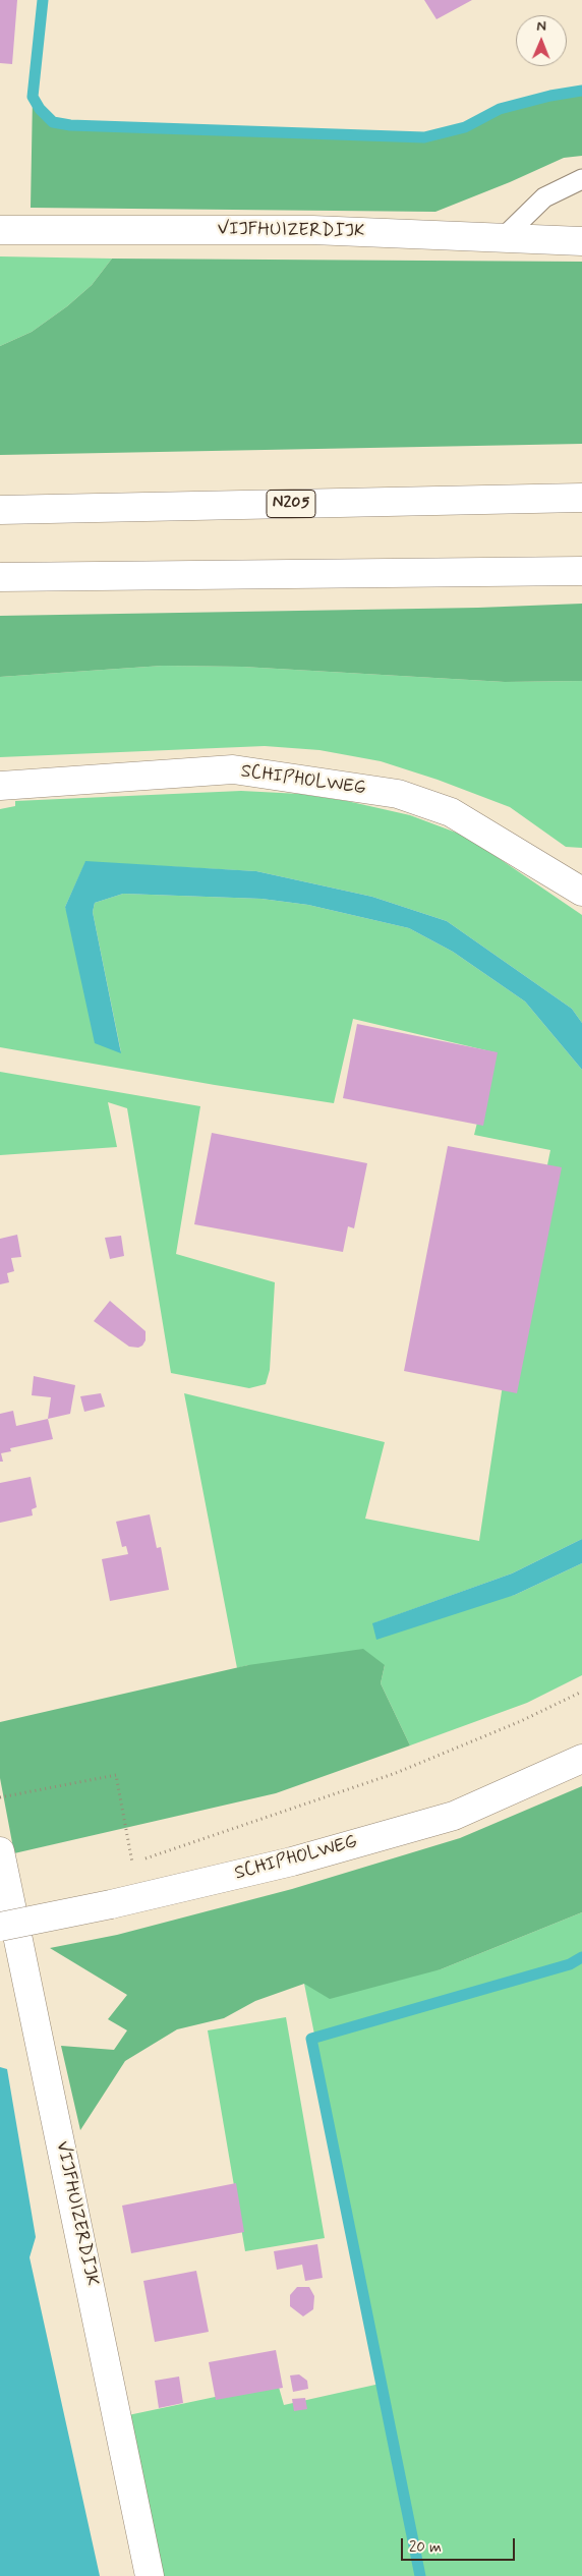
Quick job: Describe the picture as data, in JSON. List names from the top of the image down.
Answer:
{
  "streets": {
    "main road": ["VIJFHUIZERDIJK", "N205", "SCHIPHOLWEG"]
  },
  "scale_bar": "20 m",
  "north": "top"
}
